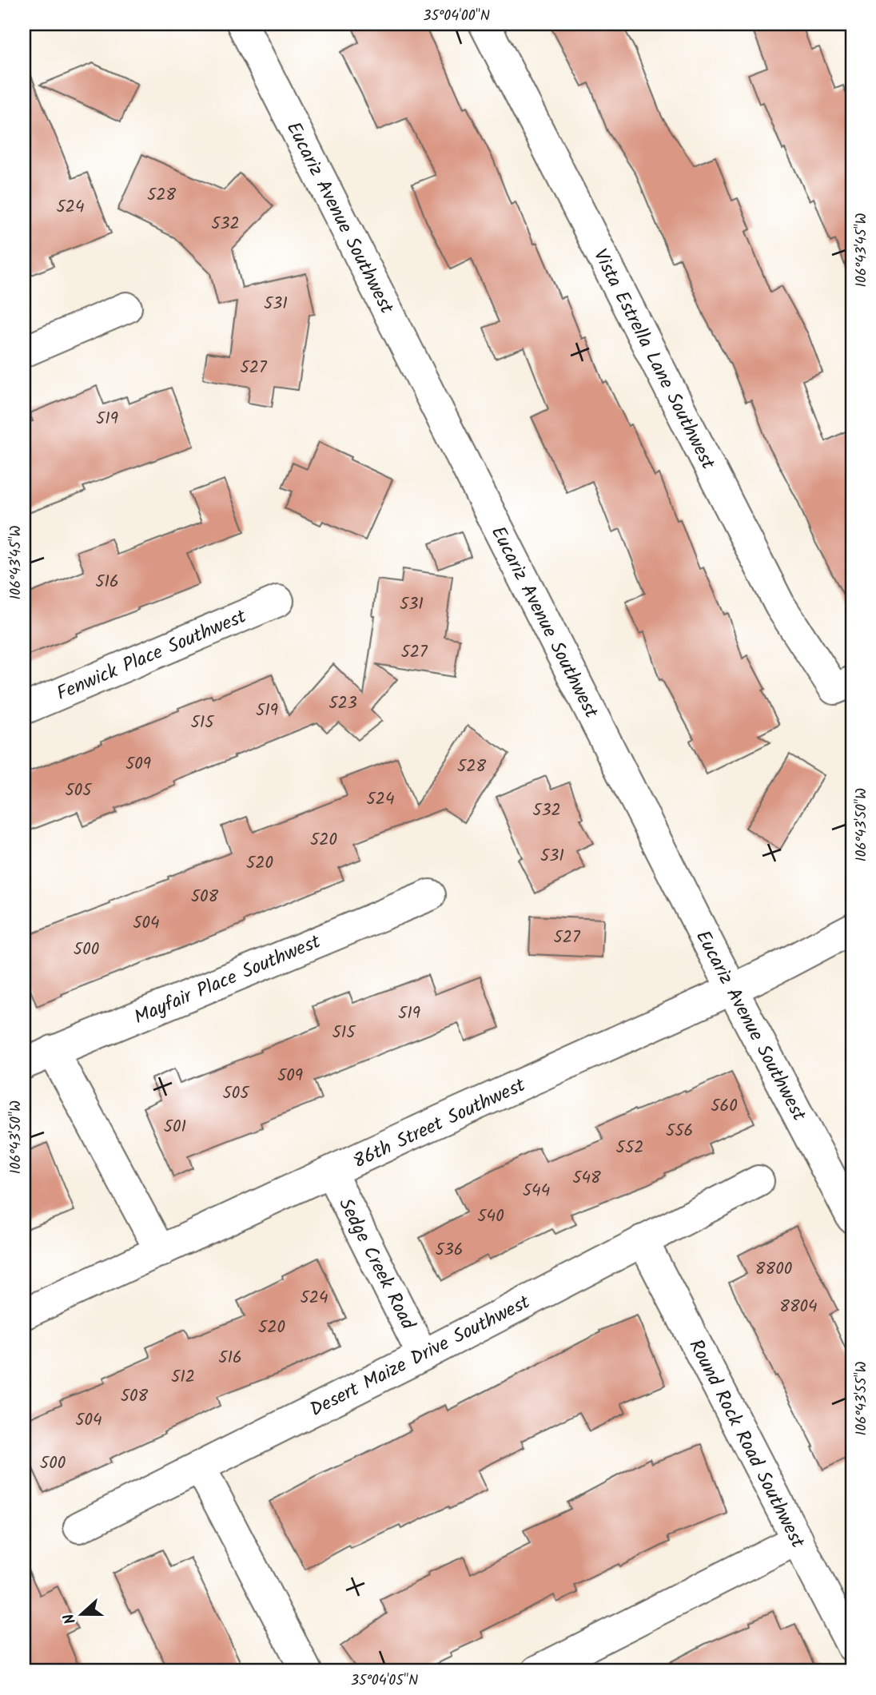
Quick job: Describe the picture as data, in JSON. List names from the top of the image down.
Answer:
{
  "streets": {
    "street": [
      "Eucariz Avenue Southwest",
      "Vista Estrella Lane Southwest",
      "Fenwick Place Southwest",
      "Mayfair Place Southwest",
      "86th Street Southwest",
      "Sedge Creek Road",
      "Desert Maize Drive Southwest",
      "Round Rock Road Southwest"
    ]
  },
  "crossings": [
    ["Eucariz Avenue Southwest", "86th Street Southwest"],
    ["86th Street Southwest", "Sedge Creek Road"],
    ["Sedge Creek Road", "Desert Maize Drive Southwest"],
    ["Desert Maize Drive Southwest", "Round Rock Road Southwest"]
  ],
  "house_numbers": [
    "528",
    "524",
    "532",
    "531",
    "527",
    "519",
    "516",
    "531",
    "527",
    "523",
    "519",
    "515",
    "509",
    "528",
    "505",
    "524",
    "532",
    "520",
    "531",
    "520",
    "508",
    "504",
    "527",
    "500",
    "519",
    "515",
    "509",
    "505",
    "560",
    "501",
    "556",
    "552",
    "548",
    "544",
    "540",
    "536",
    "8800",
    "524",
    "8804",
    "520",
    "516",
    "512",
    "508",
    "504",
    "500"
  ],
  "north": "left",
  "coordinates": [
    "35°04'00\"N",
    "106°43'45\"W",
    "106°43'50\"W",
    "106°43'55\"W",
    "35°04'05\"N"
  ]
}
